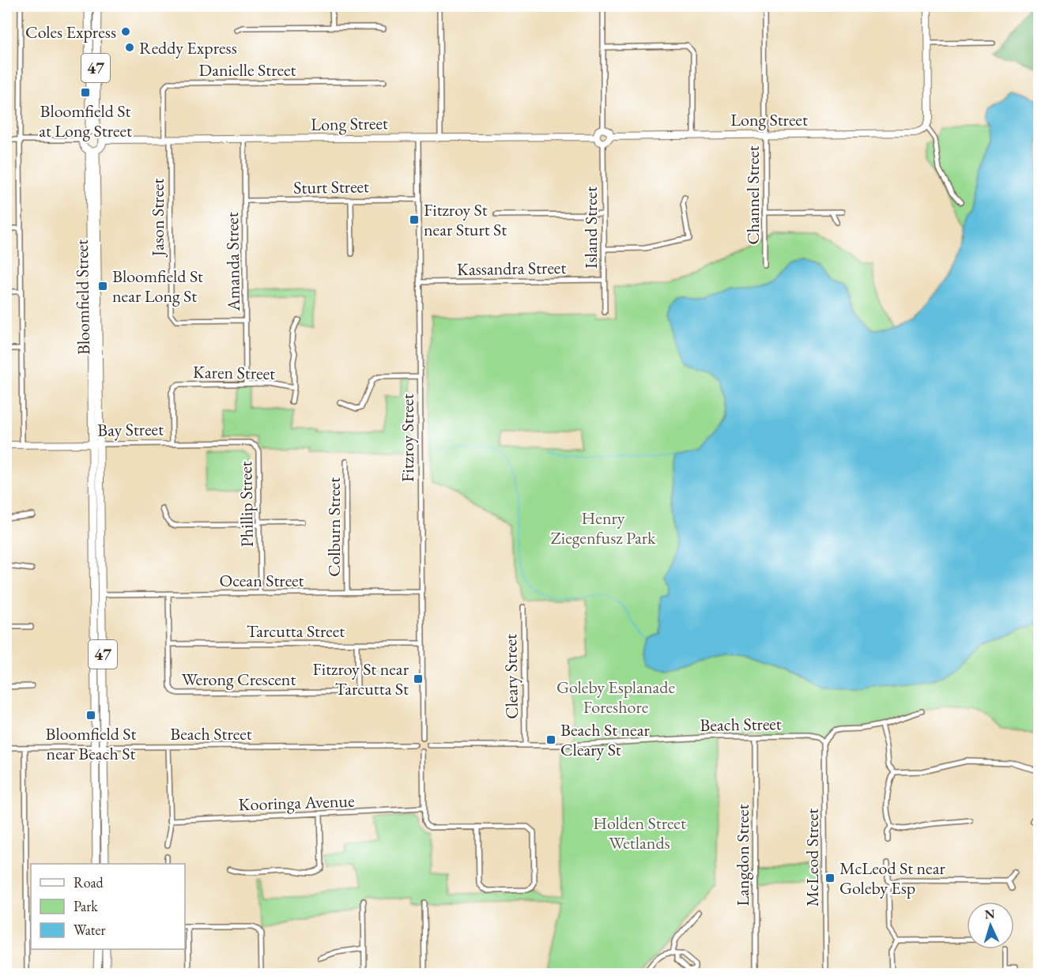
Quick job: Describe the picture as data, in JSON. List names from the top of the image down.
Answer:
{
  "streets": {
    "highway": ["47", "Bloomfield Street"],
    "street": [
      "Danielle Street",
      "Long Street",
      "Sturt Street",
      "Channel Street",
      "Jason Street",
      "Island Street",
      "Amanda Street",
      "Kassandra Street",
      "Karen Street",
      "Bay Street",
      "Fitzroy Street",
      "Phillip Street",
      "Colburn Street",
      "Ocean Street",
      "Tarcutta Street",
      "Cleary Street",
      "Werong Crescent",
      "Beach Street",
      "Kooringa Avenue",
      "Langdon Street",
      "McLeod Street"
    ]
  },
  "crossings": [
    ["47", "Long Street"],
    ["47", "Bloomfield Street"],
    ["47", "Bay Street"],
    ["47", "Ocean Street"],
    ["47", "Beach Street"],
    ["Danielle Street", "Long Street"],
    ["Danielle Street", "Jason Street"],
    ["Long Street", "Channel Street"],
    ["Long Street", "Jason Street"],
    ["Long Street", "Island Street"],
    ["Long Street", "Amanda Street"],
    ["Long Street", "Bloomfield Street"],
    ["Long Street", "Fitzroy Street"],
    ["Sturt Street", "Amanda Street"],
    ["Sturt Street", "Fitzroy Street"],
    ["Jason Street", "Amanda Street"],
    ["Island Street", "Kassandra Street"],
    ["Amanda Street", "Karen Street"],
    ["Kassandra Street", "Fitzroy Street"],
    ["Bloomfield Street", "Bay Street"],
    ["Karen Street", "Bay Street"],
    ["Bay Street", "Phillip Street"],
    ["Fitzroy Street", "Ocean Street"],
    ["Fitzroy Street", "Tarcutta Street"],
    ["Fitzroy Street", "Beach Street"],
    ["Phillip Street", "Ocean Street"],
    ["Colburn Street", "Ocean Street"],
    ["Ocean Street", "Werong Crescent"],
    ["Tarcutta Street", "Werong Crescent"],
    ["Cleary Street", "Beach Street"],
    ["Beach Street", "Langdon Street"],
    ["Beach Street", "McLeod Street"]
  ],
  "parks": ["Henry Ziegenfusz Park", "Goleby Esplanade Foreshore", "Holden Street Wetlands"],
  "places": {
    "other": ["Coles Express", "Reddy Express"],
    "transit": [
      "Bloomfield St at Long Street",
      "Fitzroy St near Sturt St",
      "Bloomfield St near Long St",
      "Fitzroy St near Tarcutta St",
      "Bloomfield St near Beach St",
      "Beach St near Cleary St",
      "McLeod St near Goleby Esp"
    ]
  },
  "legend": ["Road", "Park", "Water"],
  "north": "top"
}
